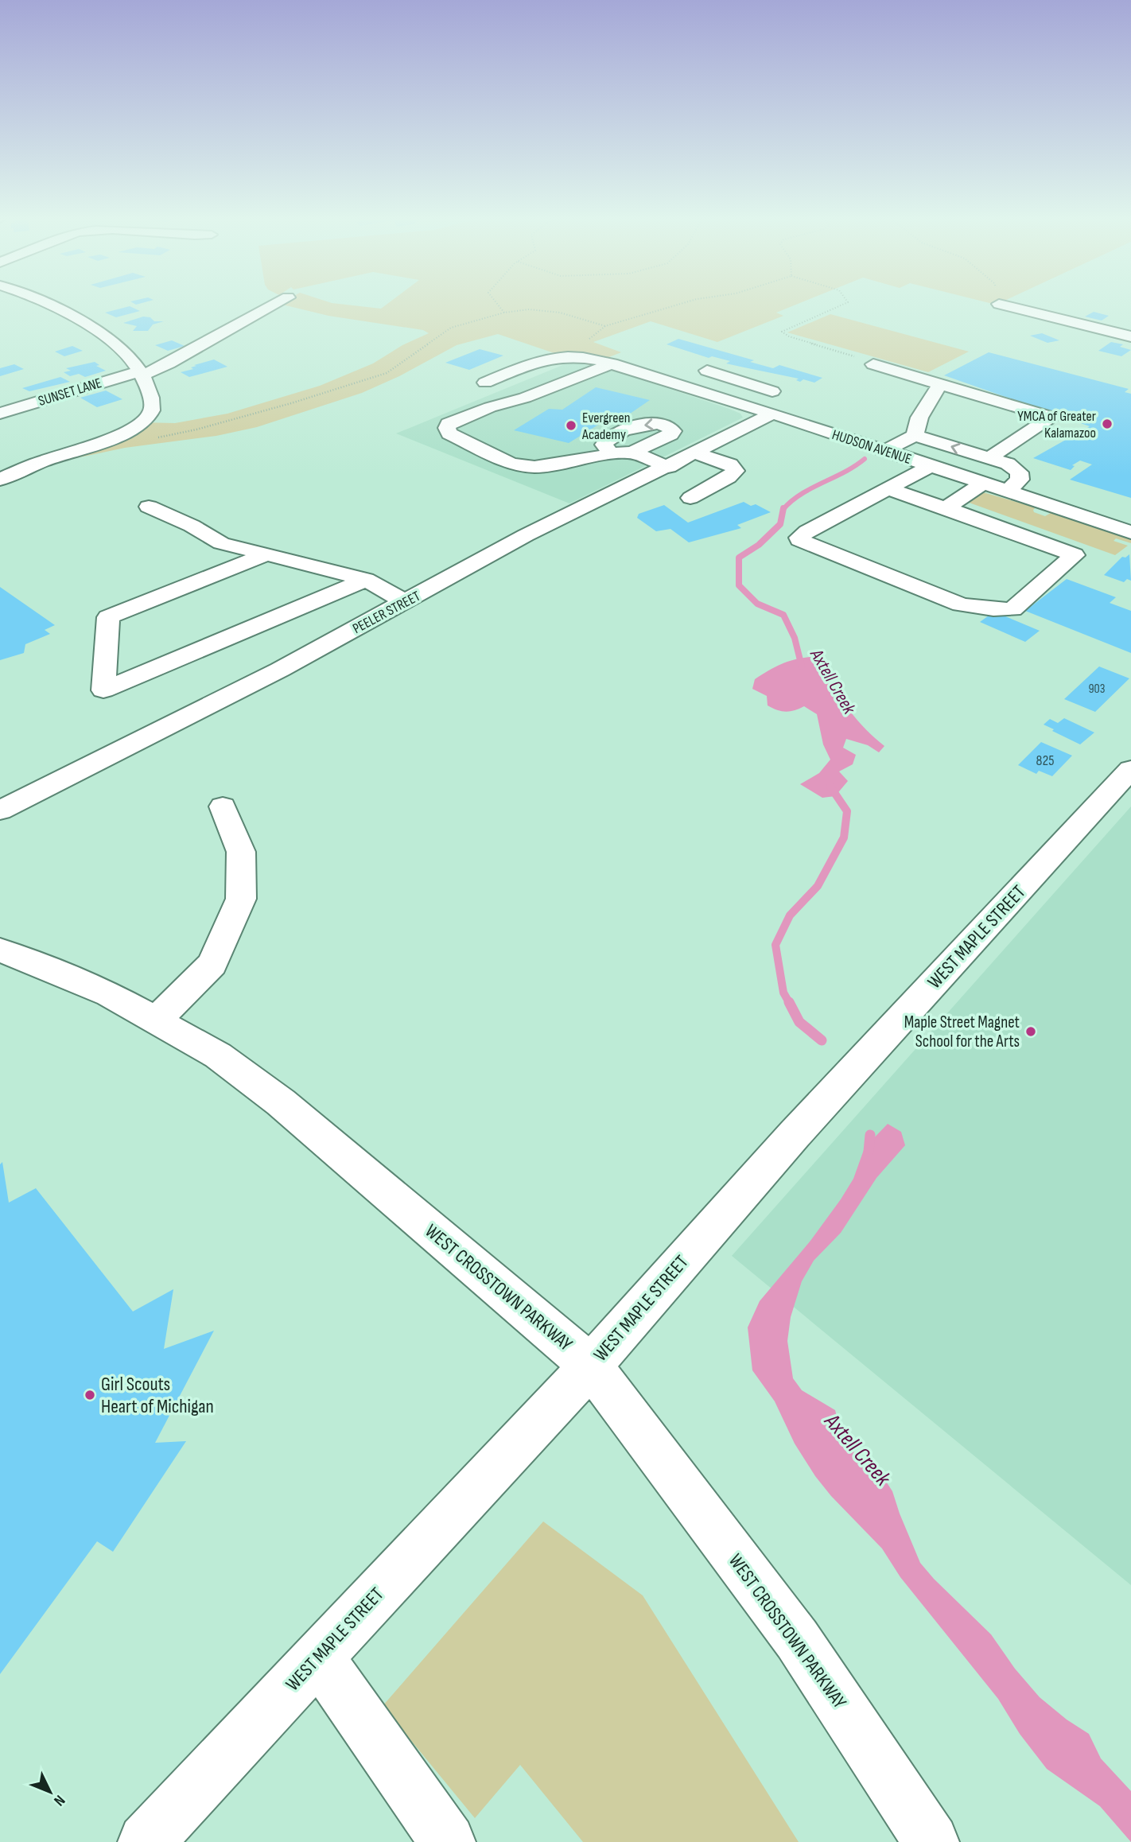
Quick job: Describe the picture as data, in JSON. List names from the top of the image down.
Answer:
{
  "streets": {
    "street": [
      "SUNSET LANE",
      "HUDSON AVENUE",
      "PEELER STREET",
      "WEST MAPLE STREET",
      "WEST CROSSTOWN PARKWAY"
    ]
  },
  "crossings": [
    ["HUDSON AVENUE", "PEELER STREET"],
    ["WEST MAPLE STREET", "WEST CROSSTOWN PARKWAY"]
  ],
  "water": ["Axtell Creek"],
  "places": [
    "YMCA of Greater Kalamazoo",
    "Evergreen Academy",
    "Maple Street Magnet School for the Arts",
    "Girl Scouts Heart of Michigan"
  ],
  "house_numbers": ["903", "825"],
  "north": "bottom right"
}
